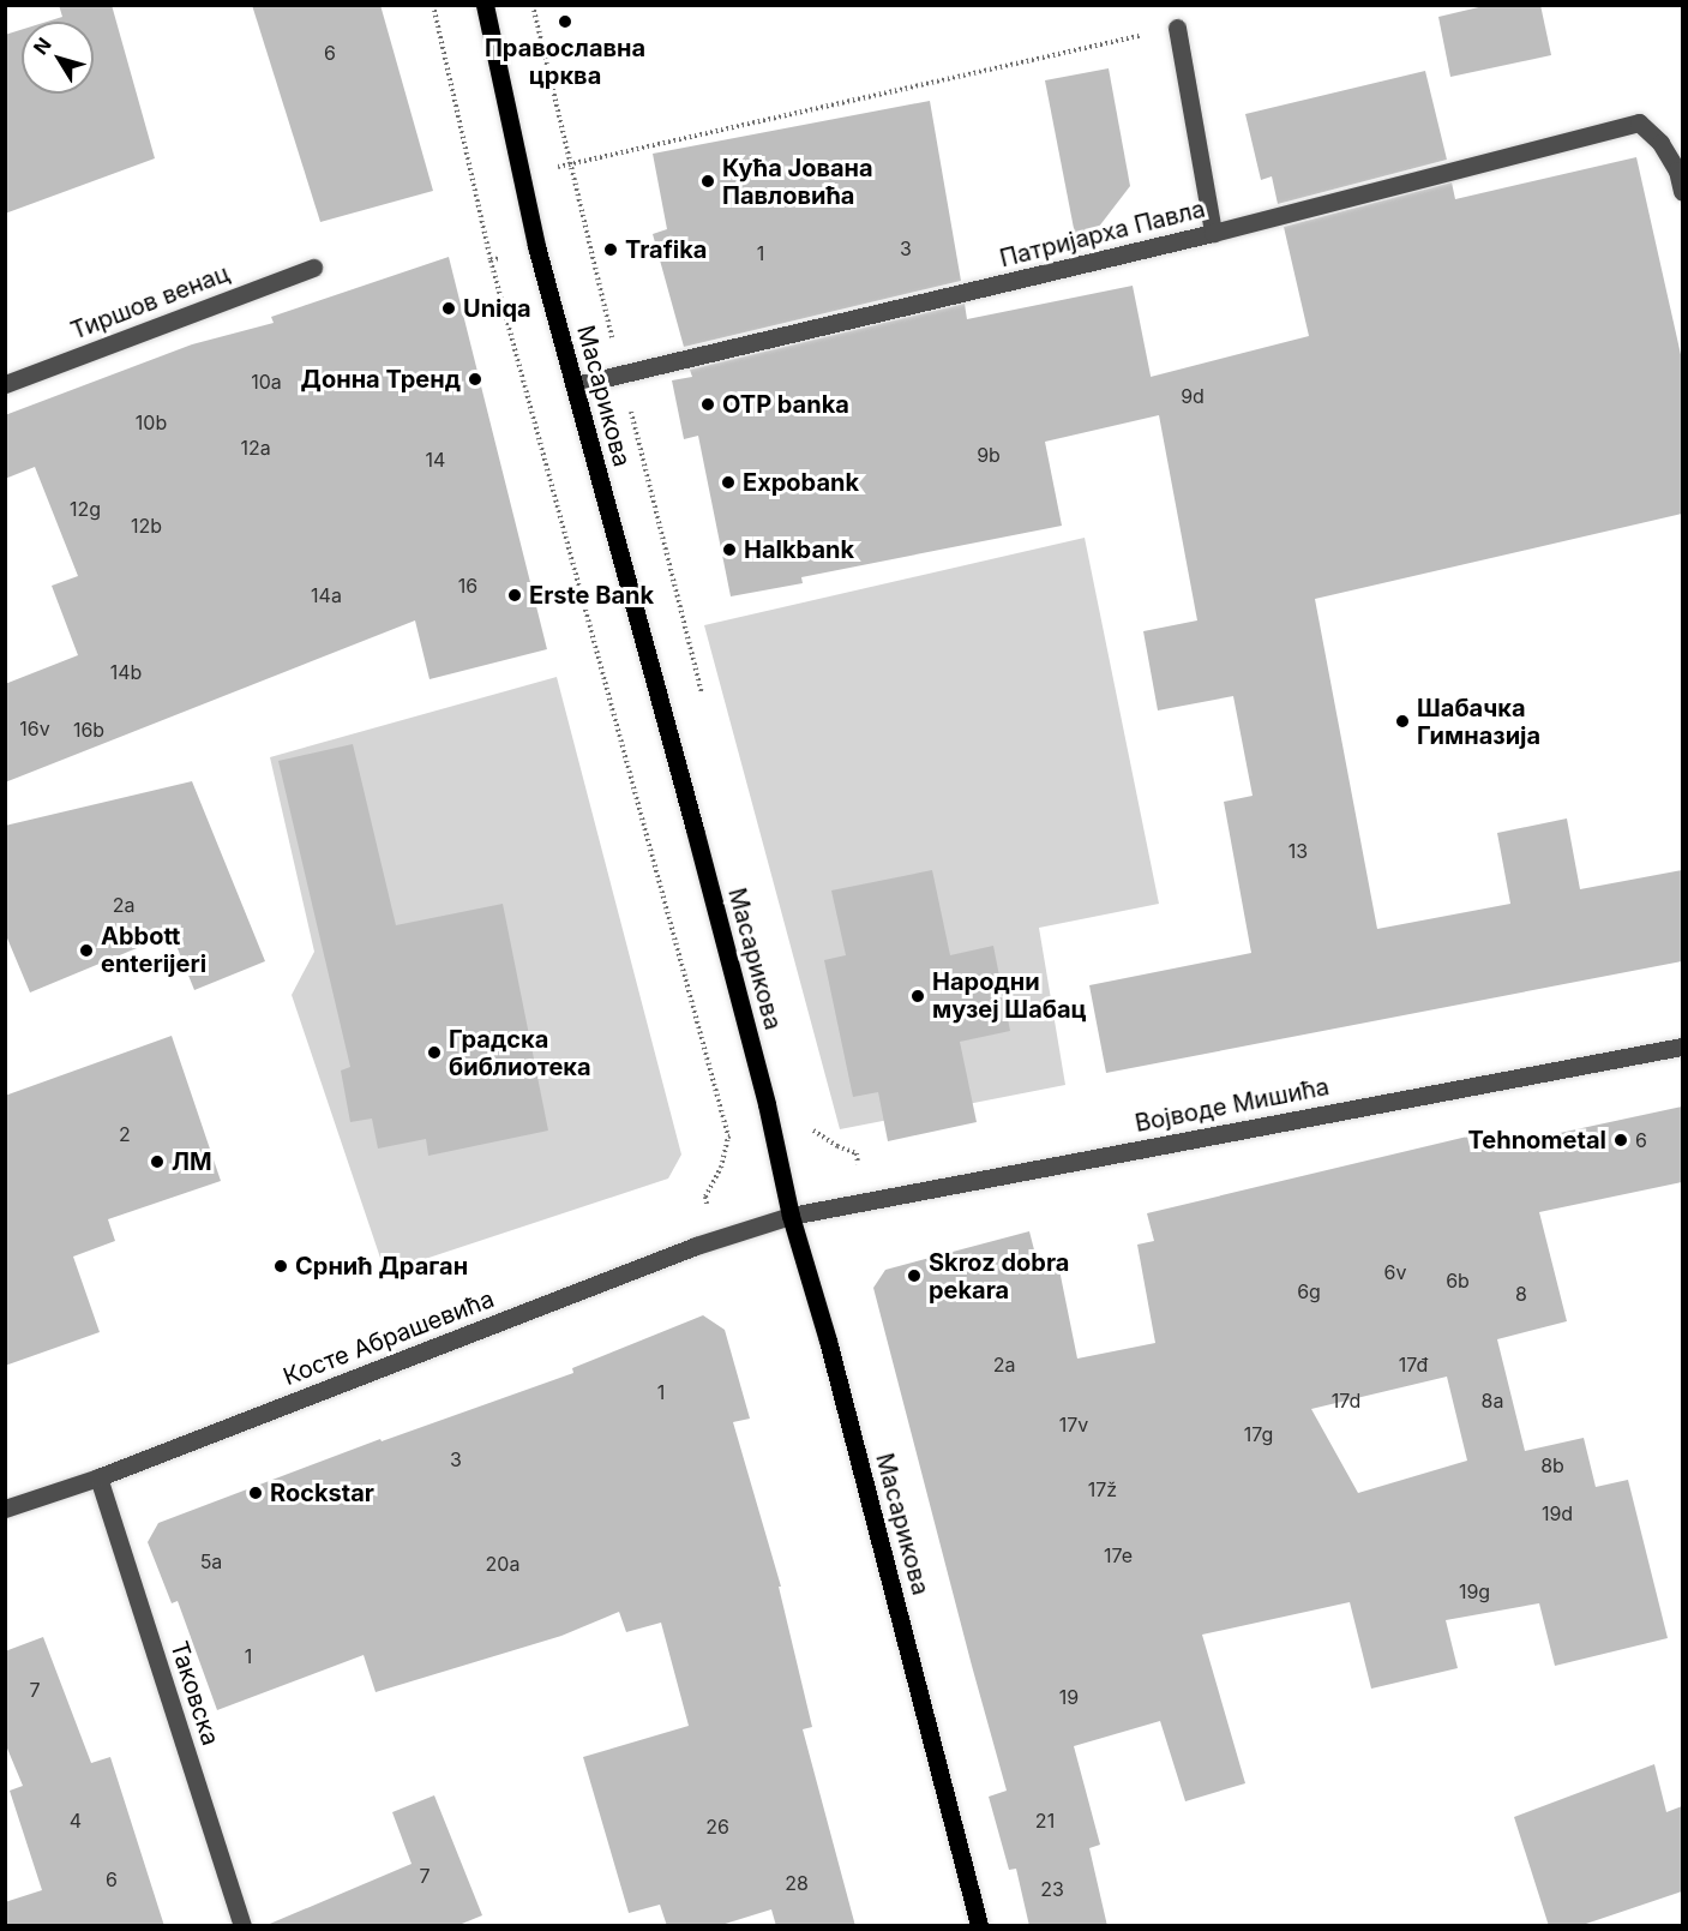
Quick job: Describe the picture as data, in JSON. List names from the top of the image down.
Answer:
{
  "streets": {
    "main road": ["Масарикова"],
    "street": [
      "Патријарха Павла",
      "Тиршов венац",
      "Војводе Мишића",
      "Косте Абрашевића",
      "Таковска"
    ]
  },
  "crossings": [
    ["Патријарха Павла", "Масарикова"],
    ["Масарикова", "Војводе Мишића"],
    ["Масарикова", "Косте Абрашевића"],
    ["Војводе Мишића", "Косте Абрашевића"],
    ["Косте Абрашевића", "Таковска"]
  ],
  "places": [
    "Православна црква",
    "Кућа Јована Павловића",
    "Trafika",
    "Uniqa",
    "Донна Тренд",
    "OTP banka",
    "Expobank",
    "Halkbank",
    "Erste Bank",
    "Шабачка Гимназија",
    "Abbott enterijeri",
    "Народни музеј Шабац",
    "Градска библиотека",
    "Tehnometal",
    "ЛМ",
    "Срнић Драган",
    "Skroz dobra pekara",
    "Rockstar"
  ],
  "house_numbers": [
    "6",
    "3",
    "1",
    "10a",
    "9d",
    "10b",
    "12a",
    "9b",
    "14",
    "12g",
    "12b",
    "16",
    "14a",
    "14b",
    "16v",
    "16b",
    "13",
    "2a",
    "2",
    "6",
    "6v",
    "6b",
    "6g",
    "8",
    "2a",
    "17đ",
    "1",
    "17d",
    "8a",
    "17v",
    "17g",
    "3",
    "8b",
    "17ž",
    "19d",
    "17e",
    "5a",
    "20a",
    "19g",
    "1",
    "7",
    "19",
    "4",
    "21",
    "26",
    "7",
    "6",
    "28",
    "23"
  ],
  "north": "top left"
}
